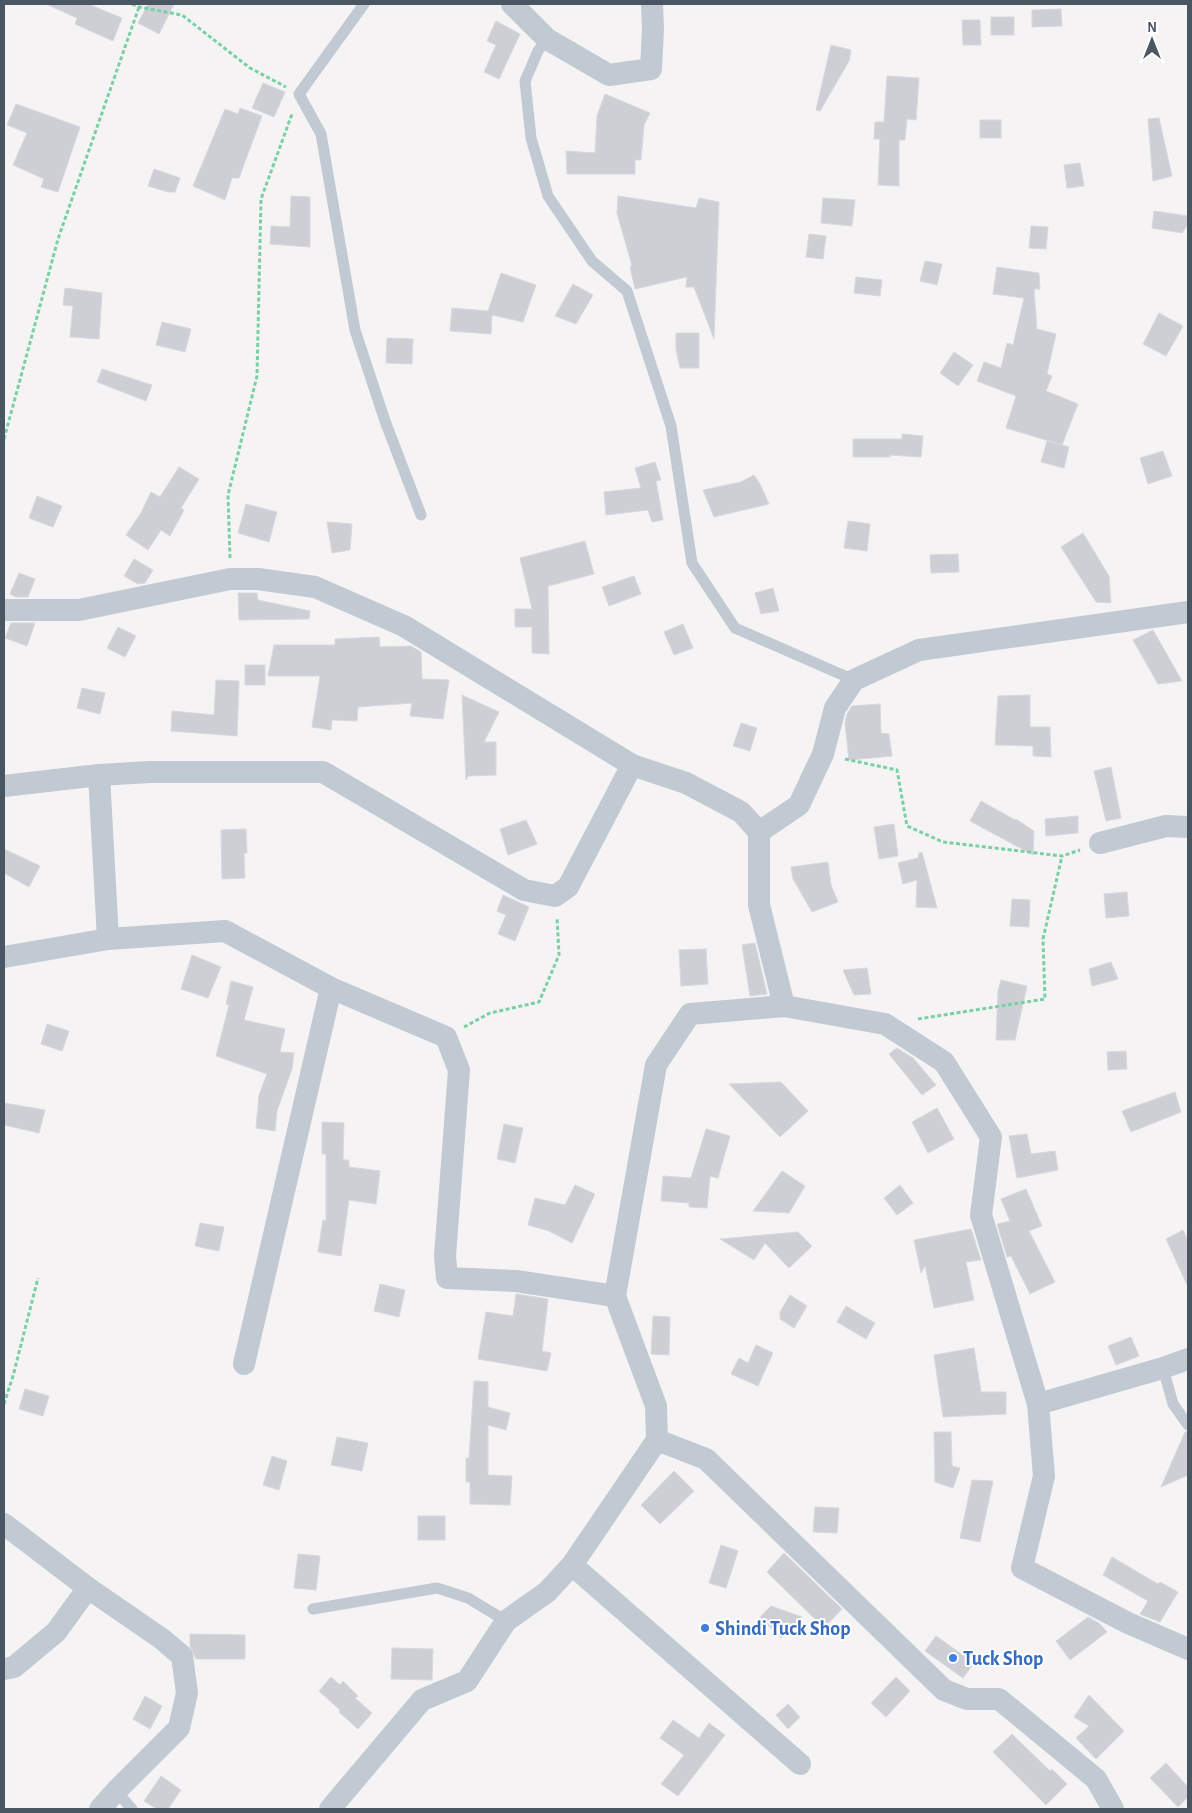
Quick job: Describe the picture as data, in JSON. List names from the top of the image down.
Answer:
{
  "places": ["Shindi Tuck Shop", "Tuck Shop"],
  "north": "top"
}
